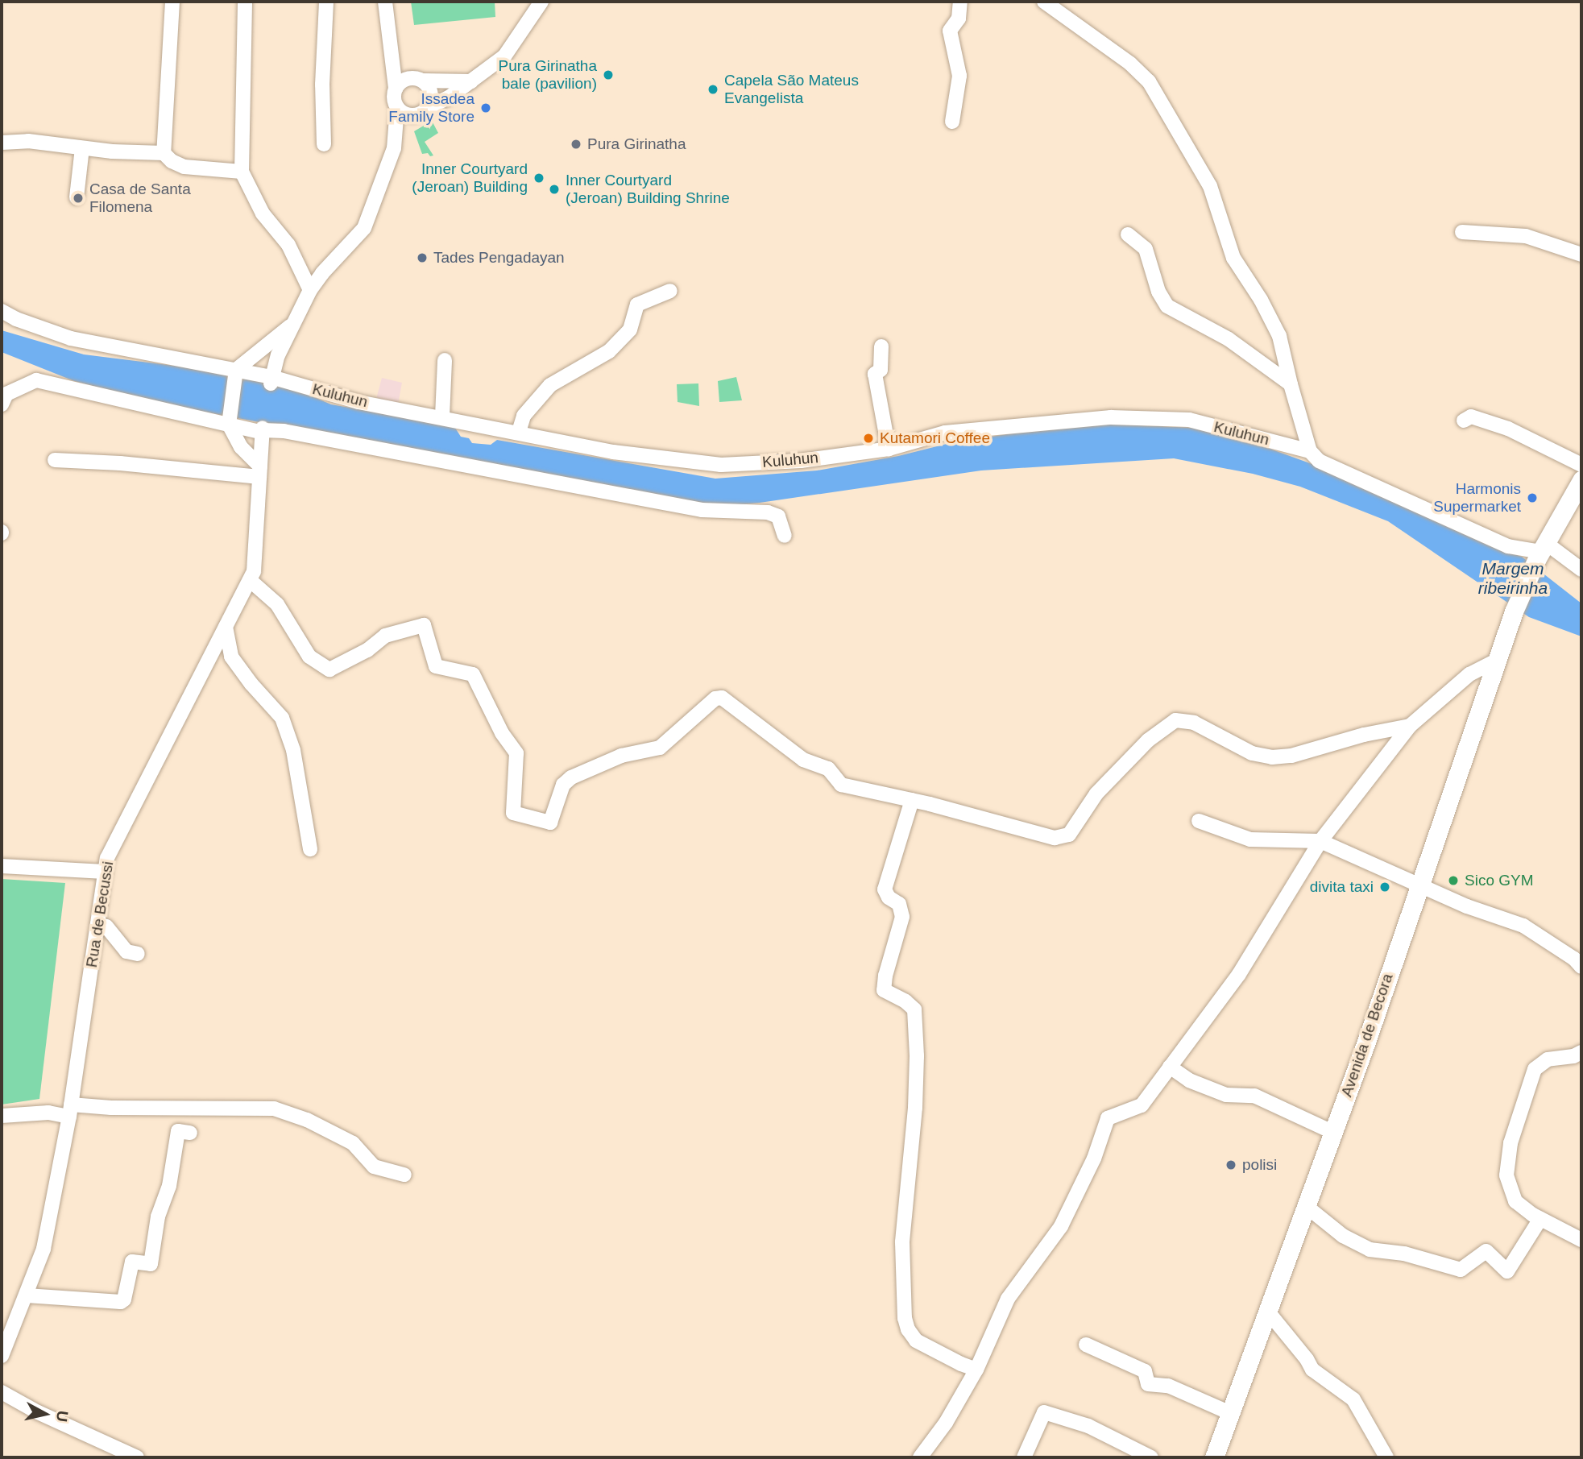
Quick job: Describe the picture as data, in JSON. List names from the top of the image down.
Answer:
{
  "streets": {
    "main road": ["Avenida de Becora"],
    "street": ["Kuluhun", "Rua de Becussi"]
  },
  "crossings": [
    ["Kuluhun", "Avenida de Becora"]
  ],
  "water": ["Margem ribeirinha"],
  "places": [
    "Pura Girinatha bale (pavilion)",
    "Capela São Mateus Evangelista",
    "Issadea Family Store",
    "Pura Girinatha",
    "Inner Courtyard (Jeroan) Building",
    "Inner Courtyard (Jeroan) Building Shrine",
    "Casa de Santa Filomena",
    "Tades Pengadayan",
    "Kutamori Coffee",
    "Harmonis Supermarket",
    "Sico GYM",
    "divita taxi",
    "polisi"
  ],
  "north": "right"
}
